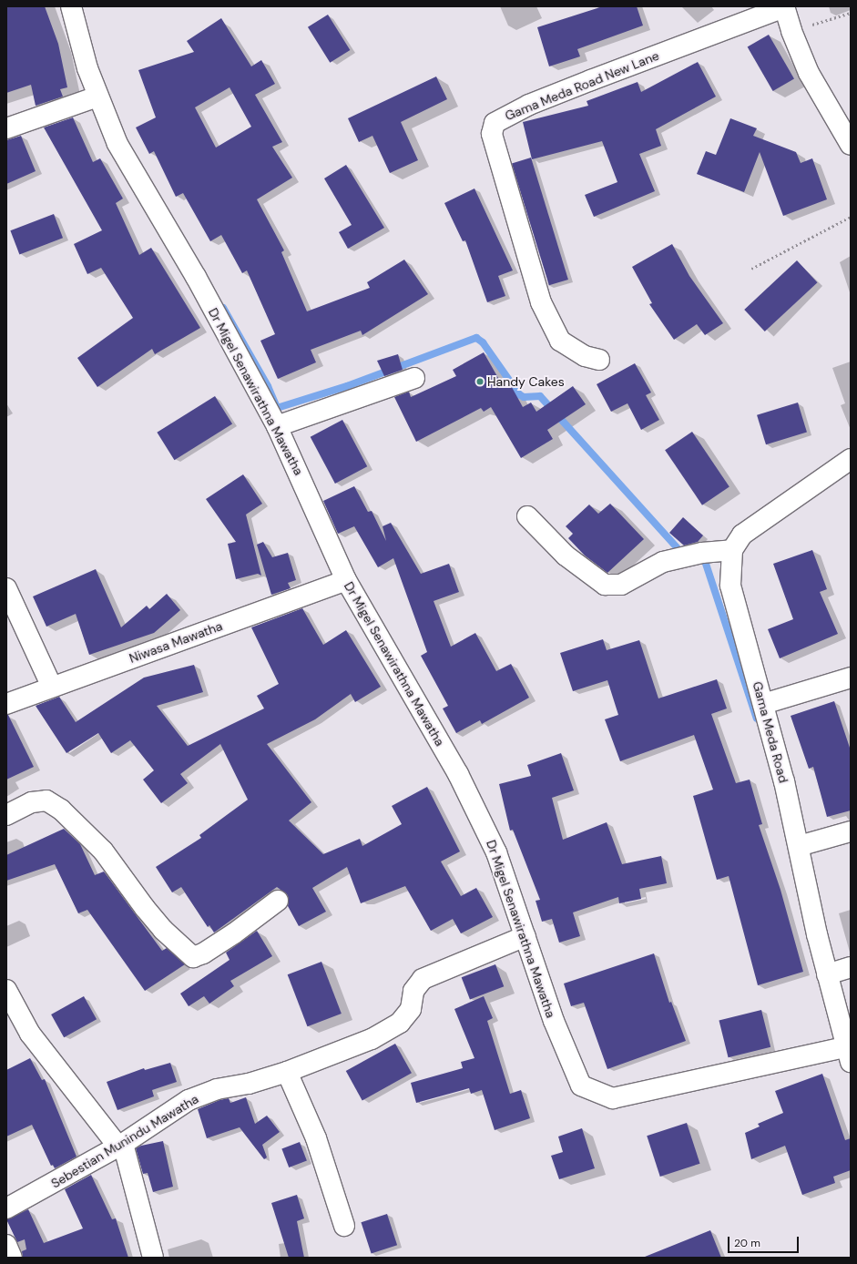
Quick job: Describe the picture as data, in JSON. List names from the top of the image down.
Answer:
{
  "streets": {
    "street": [
      "Gama Meda Road New Lane",
      "Dr Migel Senawirathna Mawatha",
      "Niwasa Mawatha",
      "Gama Meda Road",
      "Sebestian Munindu Mawatha"
    ]
  },
  "crossings": [
    ["Dr Migel Senawirathna Mawatha", "Niwasa Mawatha"],
    ["Dr Migel Senawirathna Mawatha", "Gama Meda Road"],
    ["Dr Migel Senawirathna Mawatha", "Sebestian Munindu Mawatha"]
  ],
  "places": ["Handy Cakes"],
  "scale_bar": "20 m"
}
